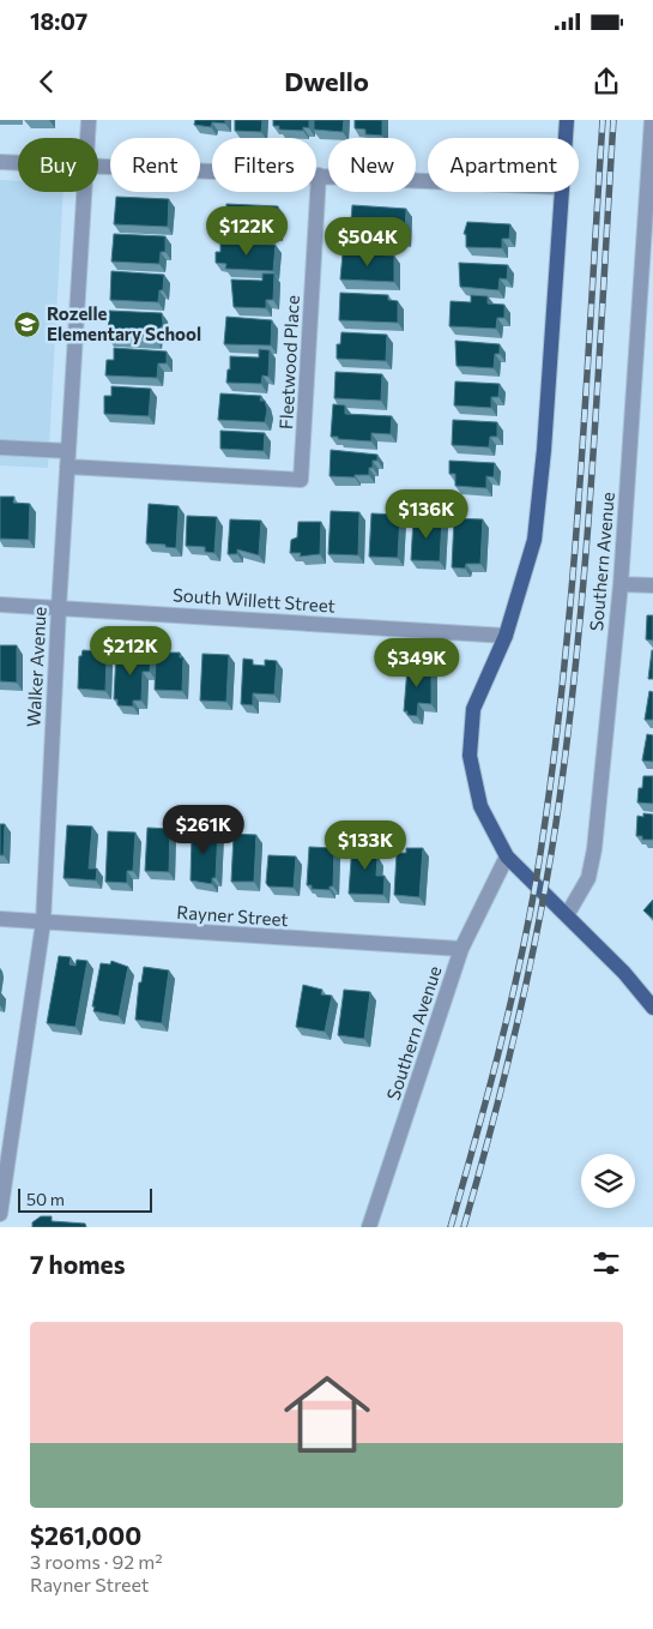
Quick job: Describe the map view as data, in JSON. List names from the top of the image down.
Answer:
{
  "streets": {
    "street": [
      "Fleetwood Place",
      "Southern Avenue",
      "South Willett Street",
      "Walker Avenue",
      "Rayner Street"
    ]
  },
  "crossings": [
    ["Fleetwood Place", "Walker Avenue"],
    ["Southern Avenue", "Rayner Street"],
    ["South Willett Street", "Walker Avenue"],
    ["Walker Avenue", "Rayner Street"]
  ],
  "places": {
    "school or university": ["Rozelle Elementary School"]
  },
  "scale_bar": "50 m",
  "page": {
    "status": "18:07",
    "header": "Dwello",
    "chip": [
      "Buy",
      "Rent",
      "Filters",
      "New",
      "Apartment"
    ],
    "price": [
      "$122K",
      "$504K",
      "$136K",
      "$212K",
      "$349K",
      "$261K",
      "$133K"
    ],
    "scale": "50 m",
    "heading": "7 homes",
    "list": [
      {
        "name": "$261,000",
        "note": "3 rooms · 92 m² · Rayner Street"
      }
    ]
  }
}
